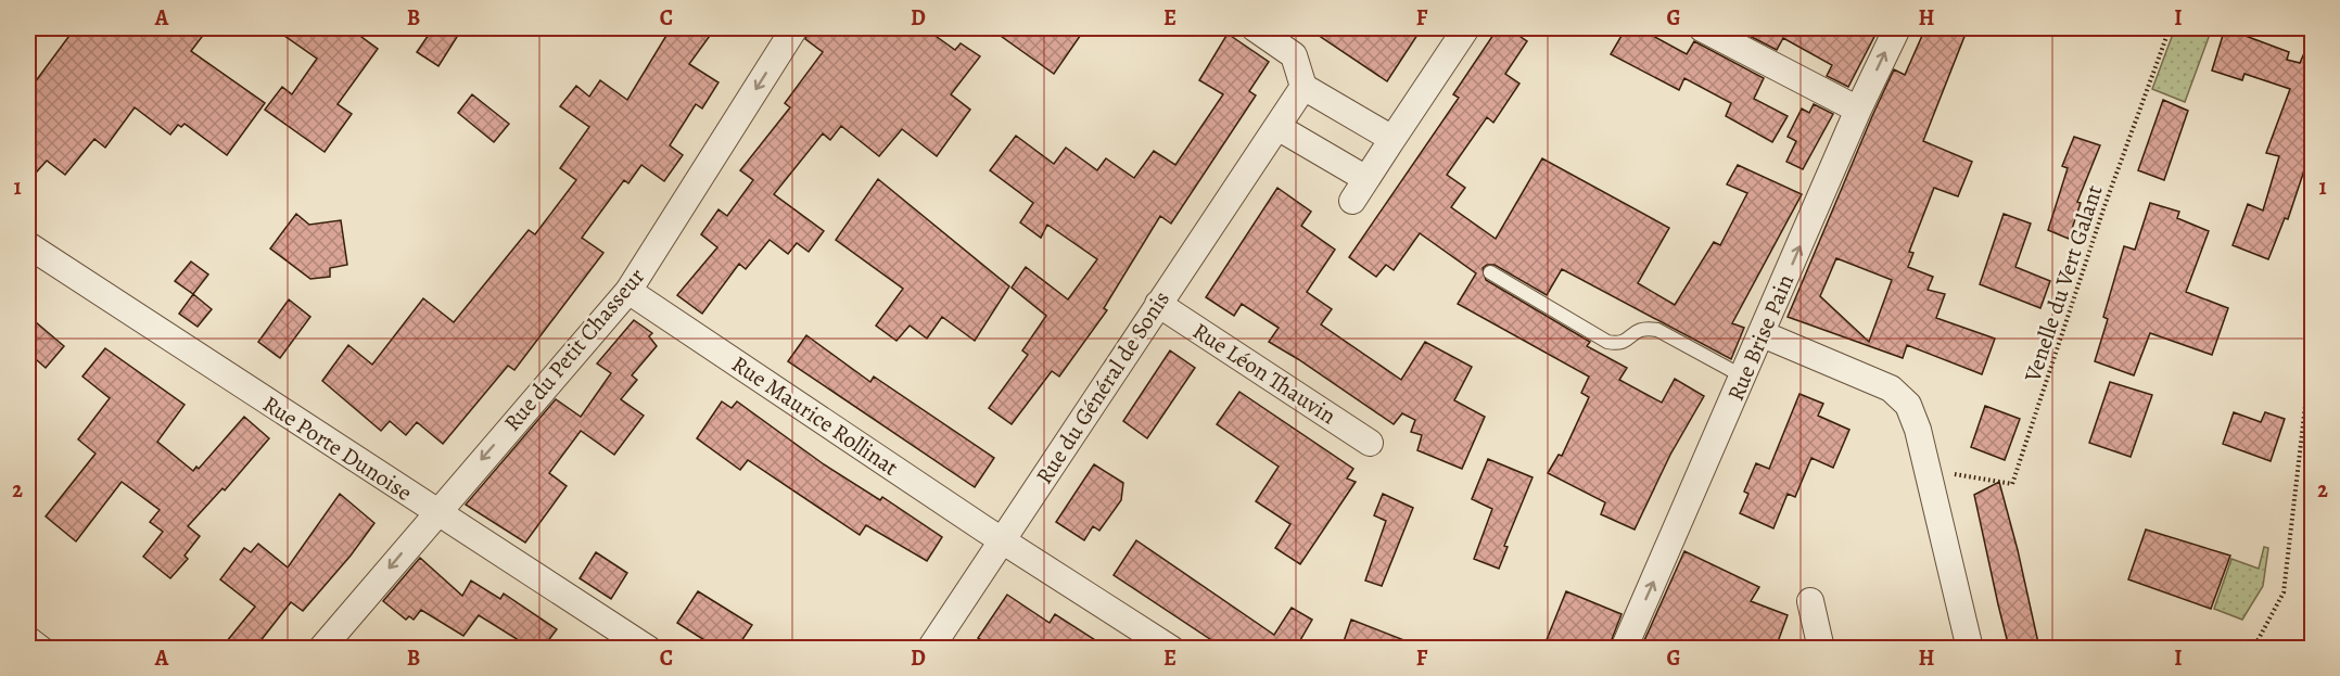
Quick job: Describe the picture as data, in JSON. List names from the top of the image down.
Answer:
{
  "streets": {
    "street": [
      "Rue Brise Pain",
      "Rue du Petit Chasseur",
      "Rue Léon Thauvin",
      "Rue du Général de Sonis",
      "Rue Maurice Rollinat",
      "Rue Porte Dunoise"
    ],
    "path": ["Venelle du Vert Galant"]
  },
  "crossings": [
    ["Rue du Petit Chasseur", "Rue Maurice Rollinat"],
    ["Rue du Petit Chasseur", "Rue Porte Dunoise"],
    ["Rue Léon Thauvin", "Rue du Général de Sonis"],
    ["Rue du Général de Sonis", "Rue Maurice Rollinat"]
  ],
  "one_way": ["Rue Brise Pain", "Rue du Petit Chasseur"],
  "grid": {
    "columns": [
      "A",
      "B",
      "C",
      "D",
      "E",
      "F",
      "G",
      "H",
      "I"
    ],
    "rows": ["1", "2"]
  }
}
